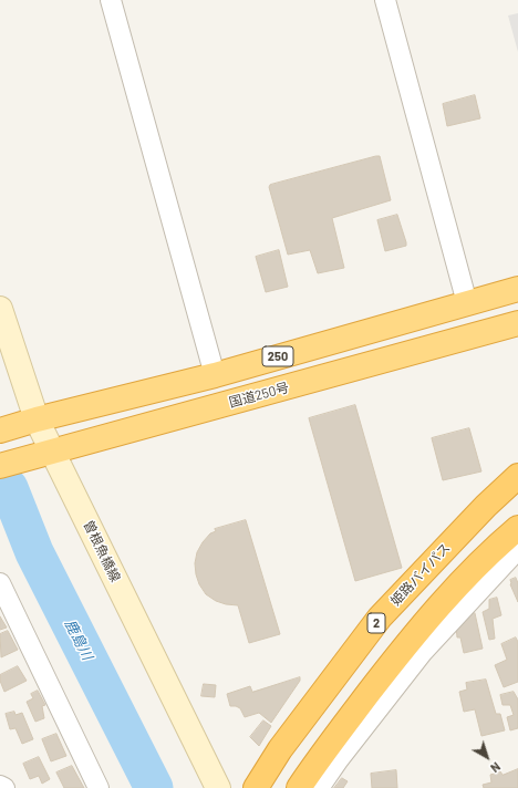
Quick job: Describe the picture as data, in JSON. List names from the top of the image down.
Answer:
{
  "streets": {
    "highway": [
      "250",
      "国道250号",
      "姫路バイパス",
      "2"
    ],
    "main road": ["曽根魚橋線"]
  },
  "crossings": [
    ["250", "曽根魚橋線"],
    ["国道250号", "曽根魚橋線"]
  ],
  "water": ["鹿島川"],
  "north": "bottom right"
}
